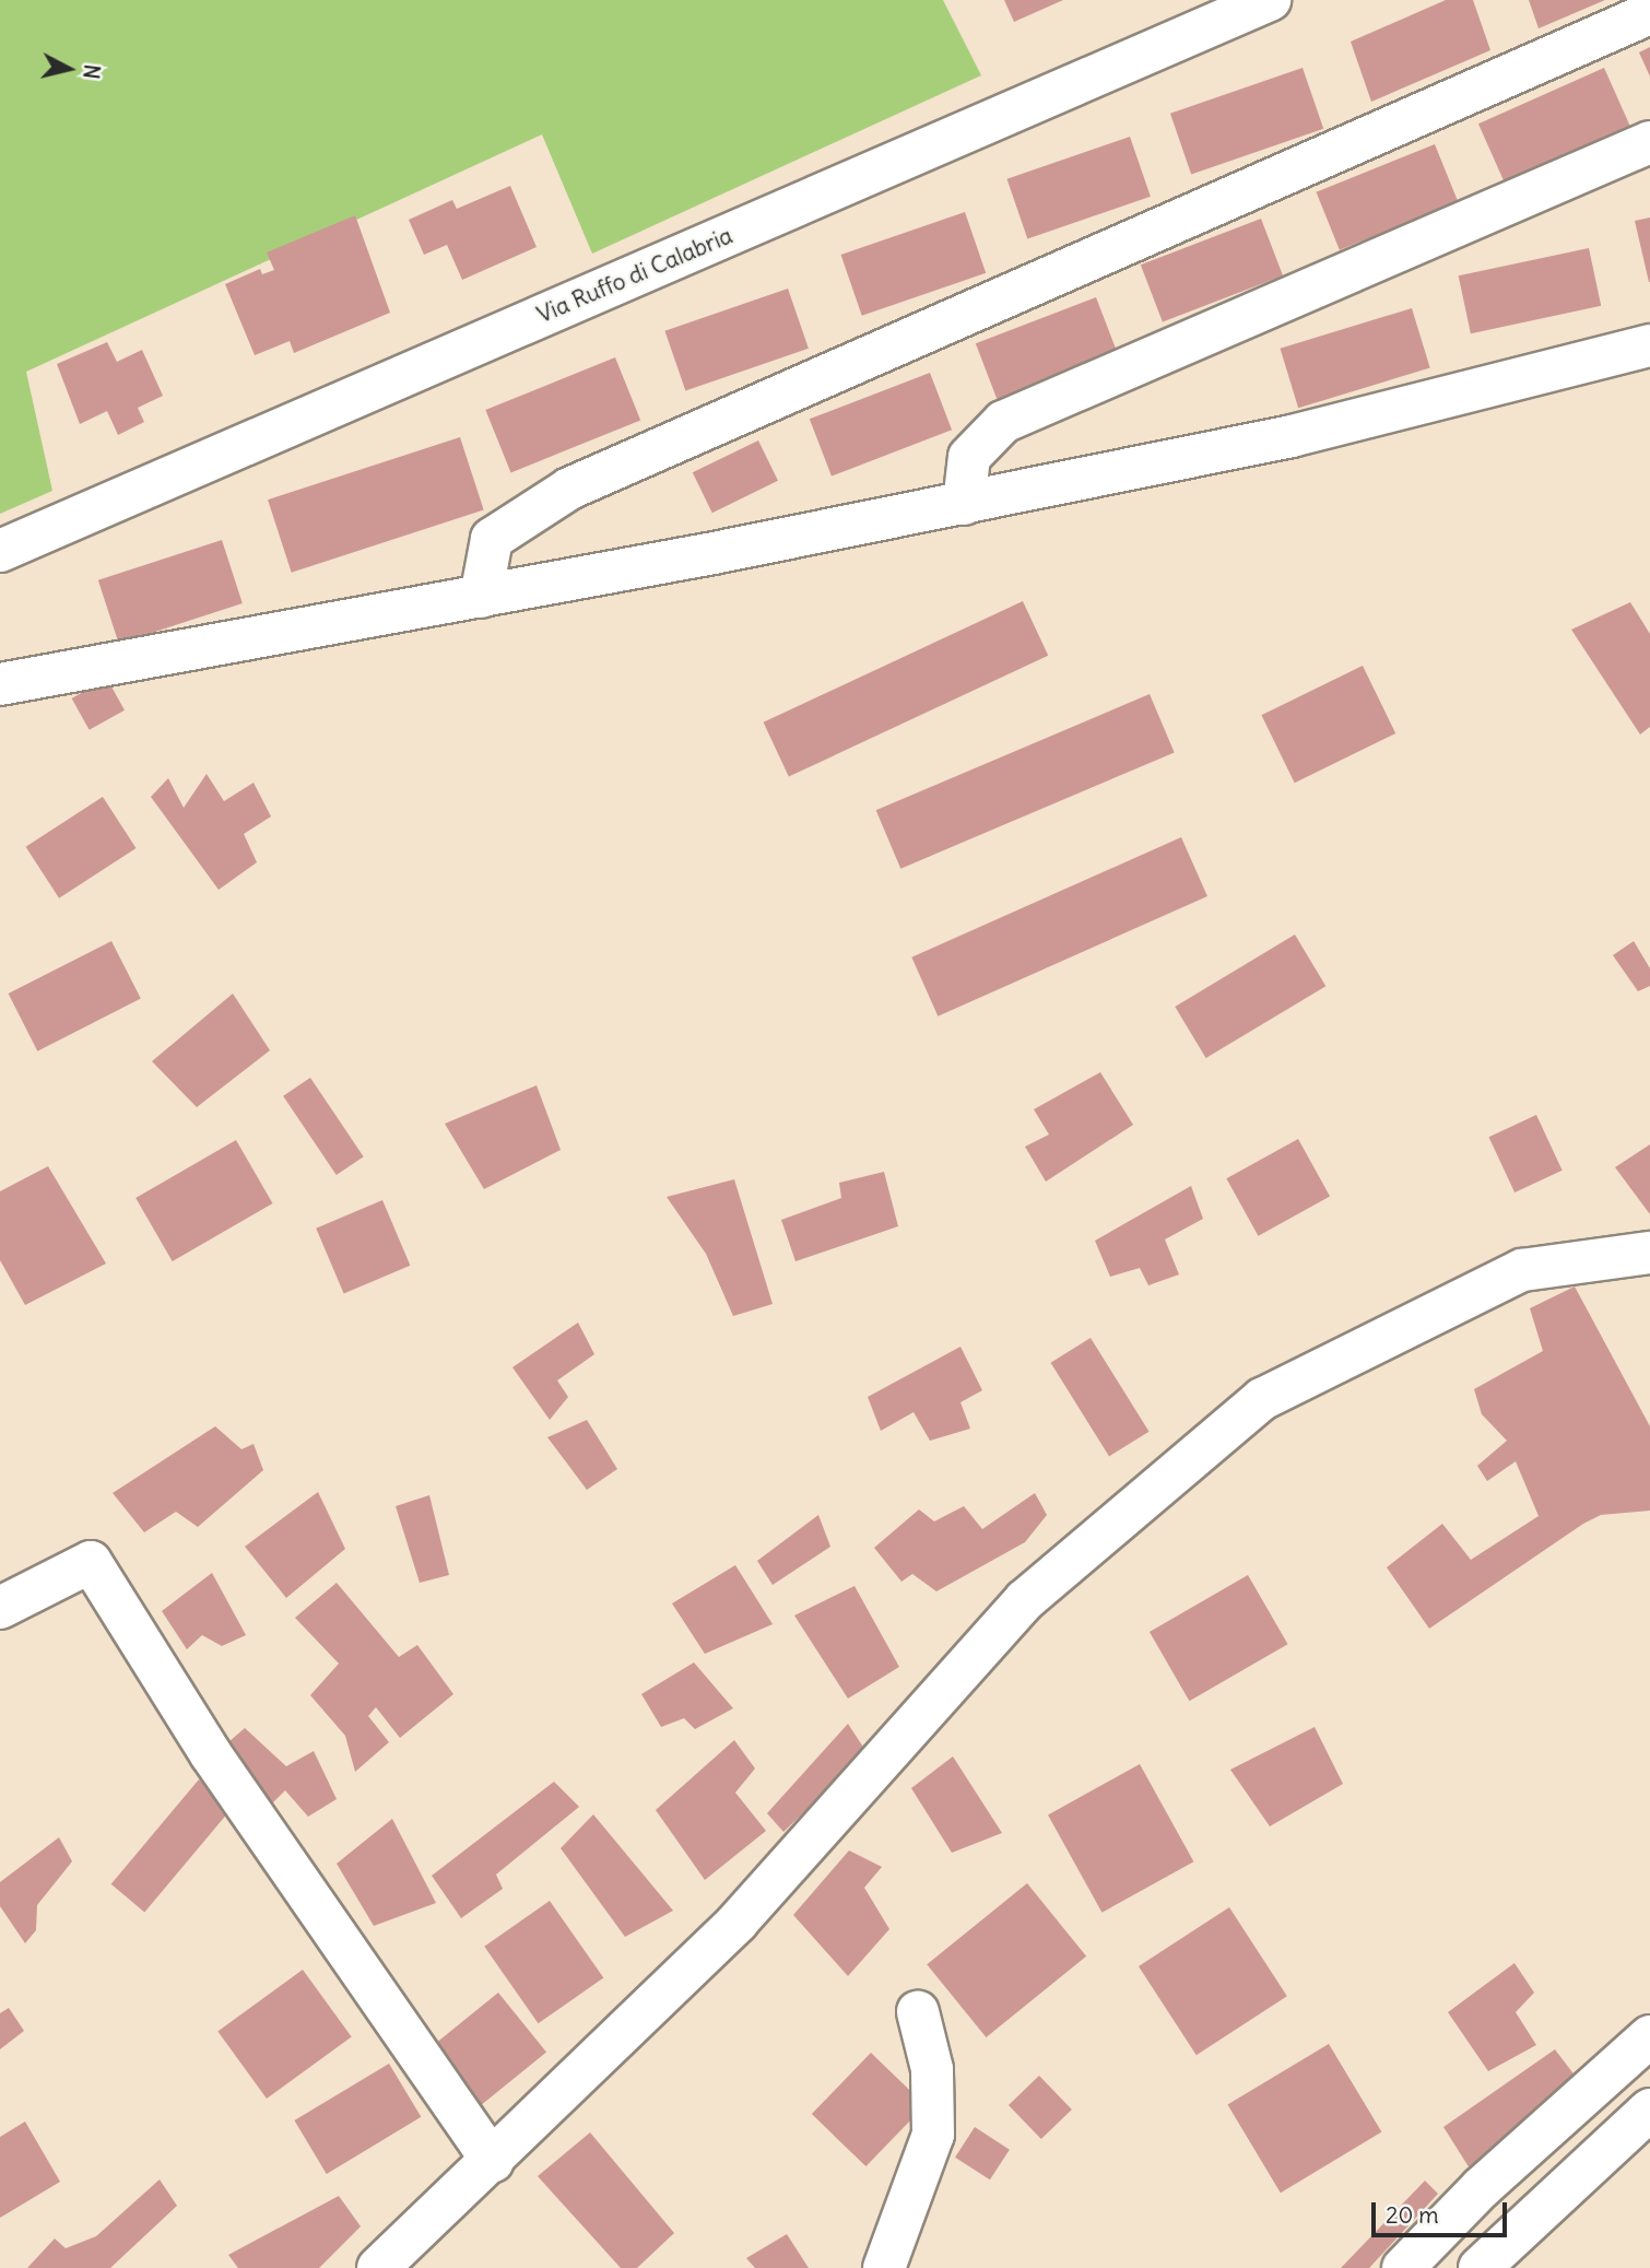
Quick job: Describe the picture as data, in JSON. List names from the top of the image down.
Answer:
{
  "streets": {
    "street": ["Via Ruffo di Calabria"]
  },
  "scale_bar": "20 m",
  "north": "right"
}
